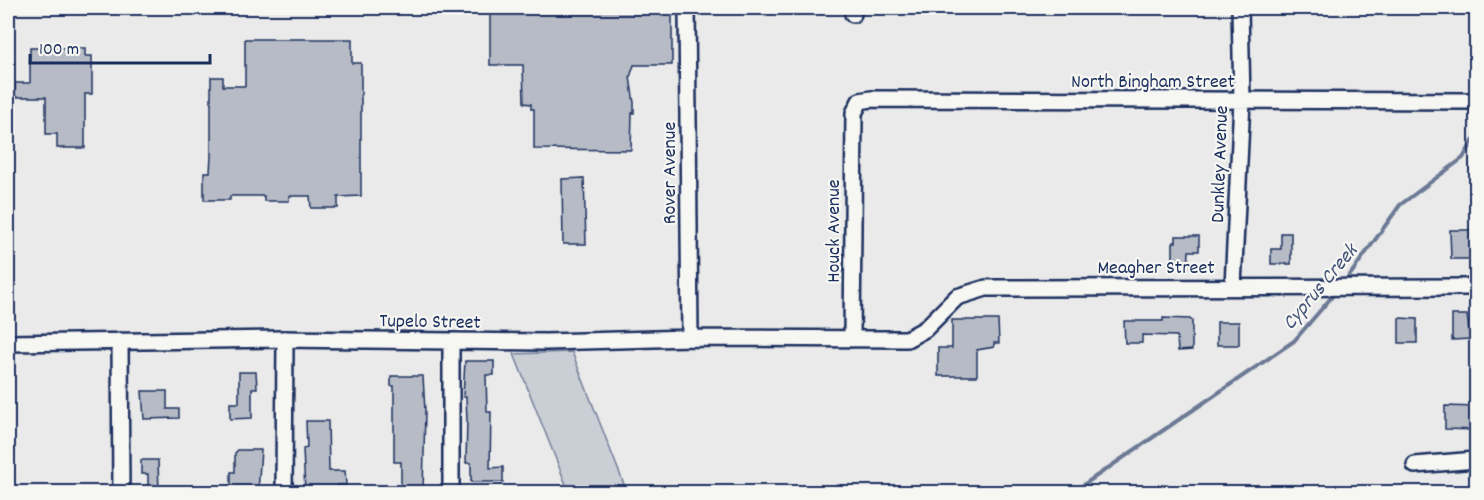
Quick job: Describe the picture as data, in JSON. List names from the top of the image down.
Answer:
{
  "streets": {
    "street": [
      "North Bingham Street",
      "Dunkley Avenue",
      "Rover Avenue",
      "Houck Avenue",
      "Meagher Street",
      "Tupelo Street"
    ]
  },
  "crossings": [
    ["North Bingham Street", "Dunkley Avenue"],
    ["North Bingham Street", "Houck Avenue"],
    ["Dunkley Avenue", "Meagher Street"],
    ["Rover Avenue", "Tupelo Street"],
    ["Houck Avenue", "Meagher Street"],
    ["Houck Avenue", "Tupelo Street"],
    ["Meagher Street", "Tupelo Street"]
  ],
  "water": ["Cyprus Creek"],
  "scale_bar": "100 m"
}
